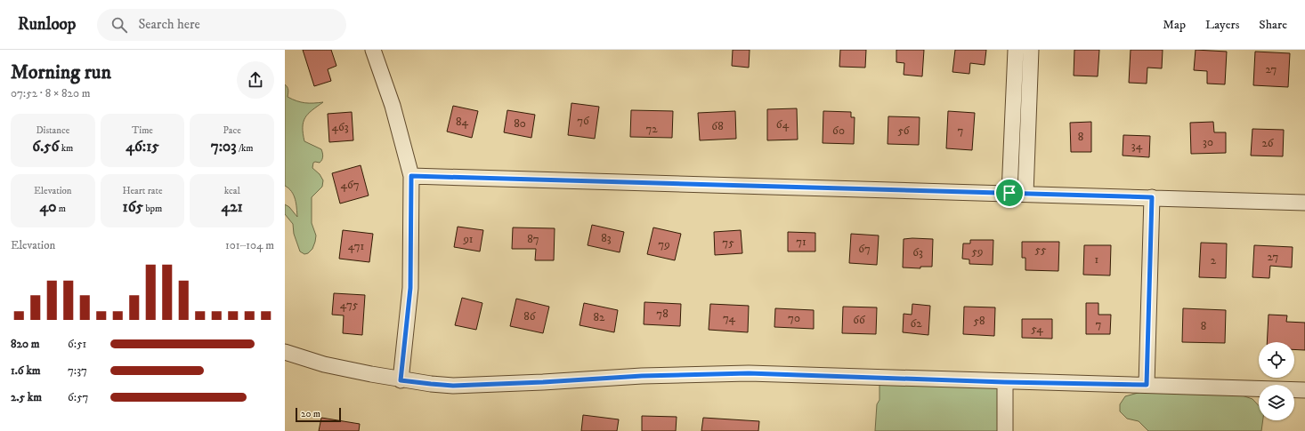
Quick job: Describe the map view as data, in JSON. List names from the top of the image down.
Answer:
{
  "house_numbers": [
    "27",
    "76",
    "84",
    "80",
    "64",
    "68",
    "463",
    "72",
    "60",
    "56",
    "7",
    "8",
    "30",
    "26",
    "34",
    "467",
    "83",
    "91",
    "87",
    "71",
    "75",
    "79",
    "471",
    "67",
    "55",
    "59",
    "63",
    "27",
    "1",
    "2",
    "475",
    "78",
    "86",
    "82",
    "74",
    "70",
    "66",
    "58",
    "62",
    "7",
    "8",
    "54"
  ],
  "scale_bar": "20 m",
  "page": {
    "header": "Runloop",
    "search": "Search here",
    "nav": ["Map", "Layers", "Share"],
    "heading": ["Morning run", "07:52 · 8 × 820 m"],
    "stats": [
      ["Distance", "6.56 km"],
      ["Time", "46:15"],
      ["Pace", "7:03 /km"],
      ["Elevation", "40 m"],
      ["Heart rate", "165 bpm"],
      ["kcal", "421"]
    ],
    "chart": ["Elevation", "101–104 m"],
    "list": [
      {
        "name": "820 m",
        "note": "6:51"
      },
      {
        "name": "1.6 km",
        "note": "7:37"
      },
      {
        "name": "2.5 km",
        "note": "6:57"
      }
    ],
    "scale": "20 m"
  }
}
